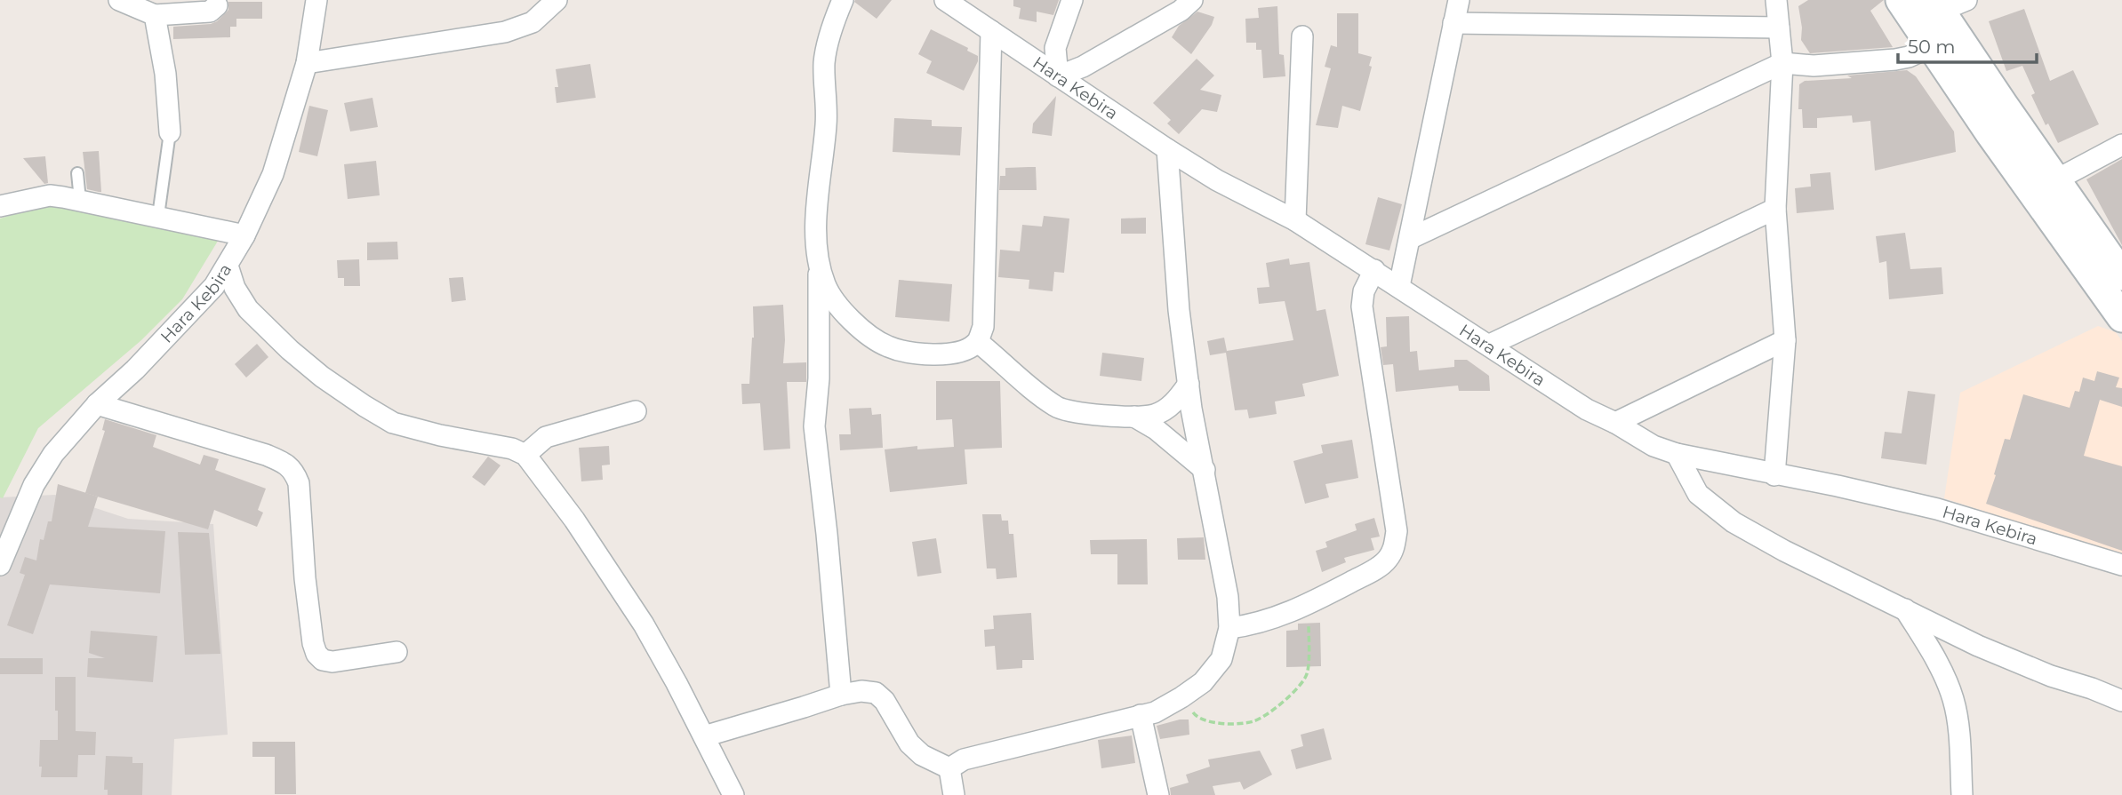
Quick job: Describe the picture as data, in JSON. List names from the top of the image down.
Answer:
{
  "streets": {
    "street": ["Hara Kebira"]
  },
  "scale_bar": "50 m"
}
